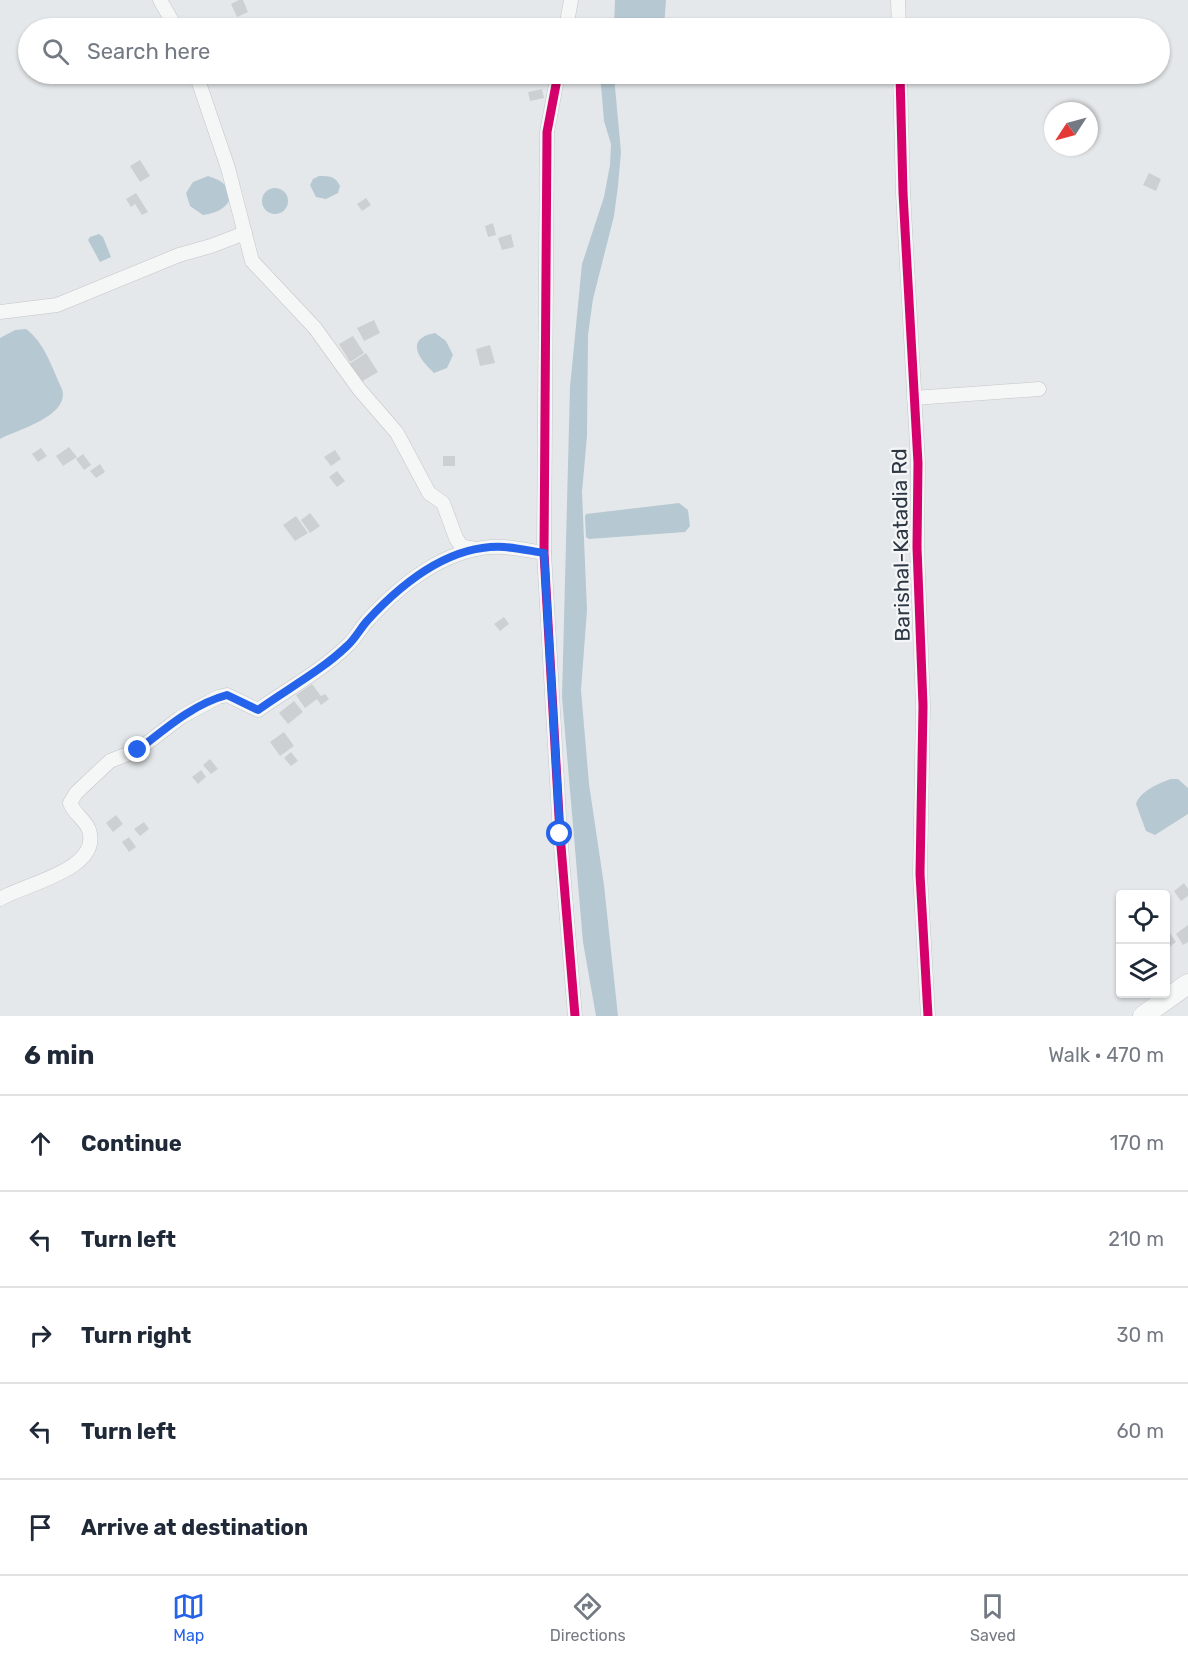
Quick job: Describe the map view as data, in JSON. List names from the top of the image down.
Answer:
{
  "streets": {
    "street": ["Barishal-Katadia Rd"]
  },
  "north": "bottom left",
  "page": {
    "search": "Search here",
    "heading": ["6 min", "Walk · 470 m"],
    "list": [
      ["Continue", "170 m"],
      ["Turn left", "210 m"],
      ["Turn right", "30 m"],
      ["Turn left", "60 m"],
      "Arrive at destination"
    ],
    "nav": ["Map", "Directions", "Saved"]
  }
}
